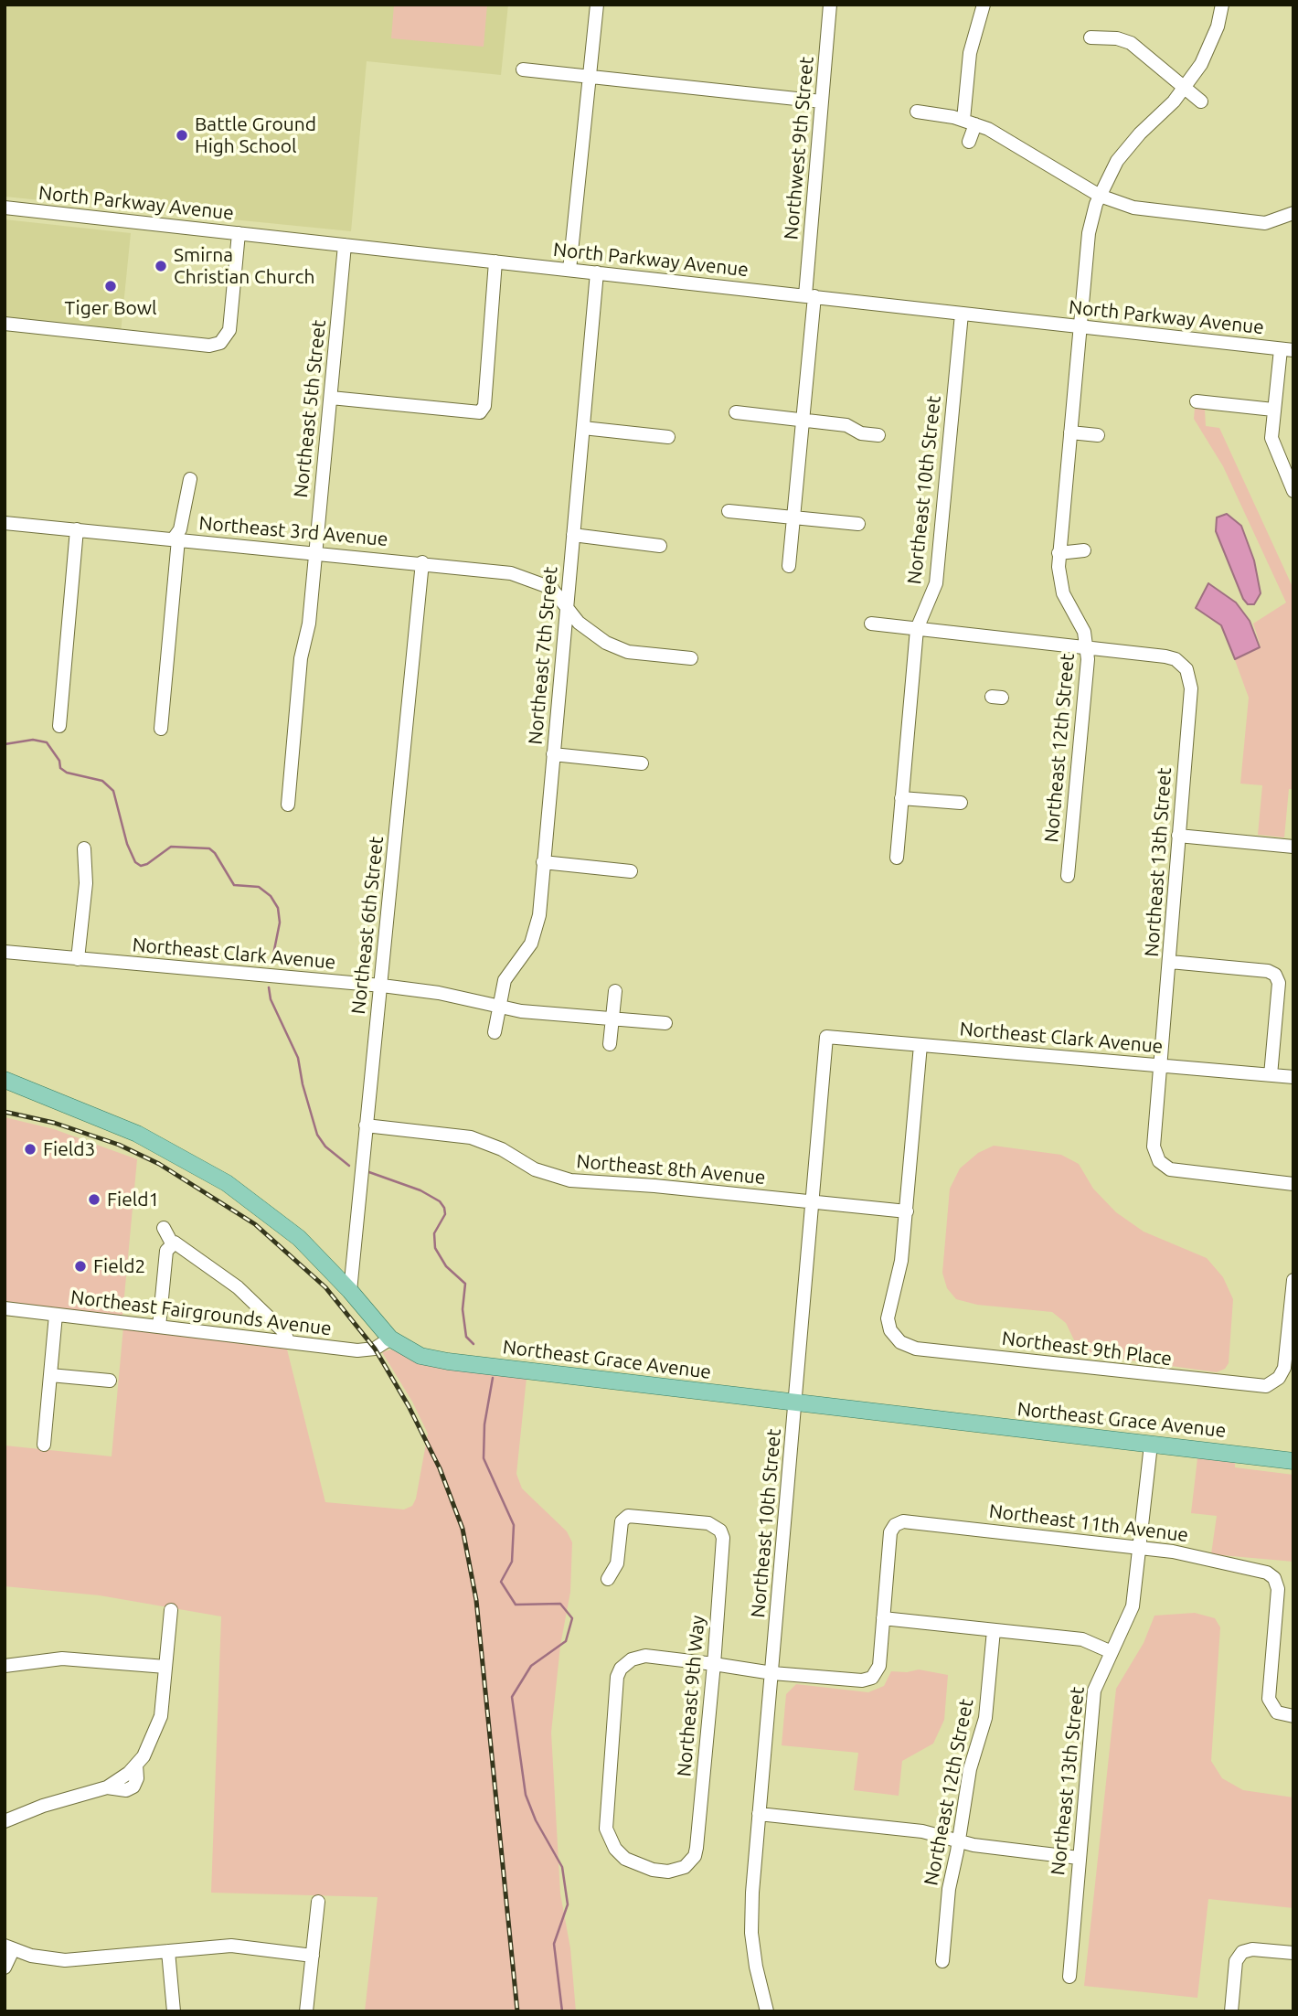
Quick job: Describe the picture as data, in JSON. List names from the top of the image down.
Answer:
{
  "streets": {
    "main road": ["Northeast Grace Avenue"],
    "street": [
      "Northwest 9th Street",
      "North Parkway Avenue",
      "Northeast 5th Street",
      "Northeast 10th Street",
      "Northeast 3rd Avenue",
      "Northeast 7th Street",
      "Northeast 12th Street",
      "Northeast 13th Street",
      "Northeast 6th Street",
      "Northeast Clark Avenue",
      "Northeast 8th Avenue",
      "Northeast Fairgrounds Avenue",
      "Northeast 9th Place",
      "Northeast 11th Avenue",
      "Northeast 9th Way"
    ]
  },
  "crossings": [
    ["Northwest 9th Street", "North Parkway Avenue"],
    ["North Parkway Avenue", "Northeast 5th Street"],
    ["North Parkway Avenue", "Northeast 10th Street"],
    ["North Parkway Avenue", "Northeast 7th Street"],
    ["North Parkway Avenue", "Northeast 12th Street"],
    ["Northeast 5th Street", "Northeast 3rd Avenue"],
    ["Northeast 10th Street", "Northeast Clark Avenue"],
    ["Northeast 10th Street", "Northeast 8th Avenue"],
    ["Northeast 10th Street", "Northeast Grace Avenue"],
    ["Northeast 3rd Avenue", "Northeast 7th Street"],
    ["Northeast 3rd Avenue", "Northeast 6th Street"],
    ["Northeast 7th Street", "Northeast Clark Avenue"],
    ["Northeast 12th Street", "Northeast 13th Street"],
    ["Northeast 13th Street", "Northeast Clark Avenue"],
    ["Northeast 13th Street", "Northeast Grace Avenue"],
    ["Northeast 13th Street", "Northeast 11th Avenue"],
    ["Northeast 6th Street", "Northeast Clark Avenue"],
    ["Northeast 6th Street", "Northeast 8th Avenue"],
    ["Northeast 6th Street", "Northeast Grace Avenue"],
    ["Northeast 8th Avenue", "Northeast 9th Place"],
    ["Northeast Fairgrounds Avenue", "Northeast Grace Avenue"]
  ],
  "places": [
    "Battle Ground High School",
    "Smirna Christian Church",
    "Tiger Bowl",
    "Field3",
    "Field1",
    "Field2"
  ]
}
